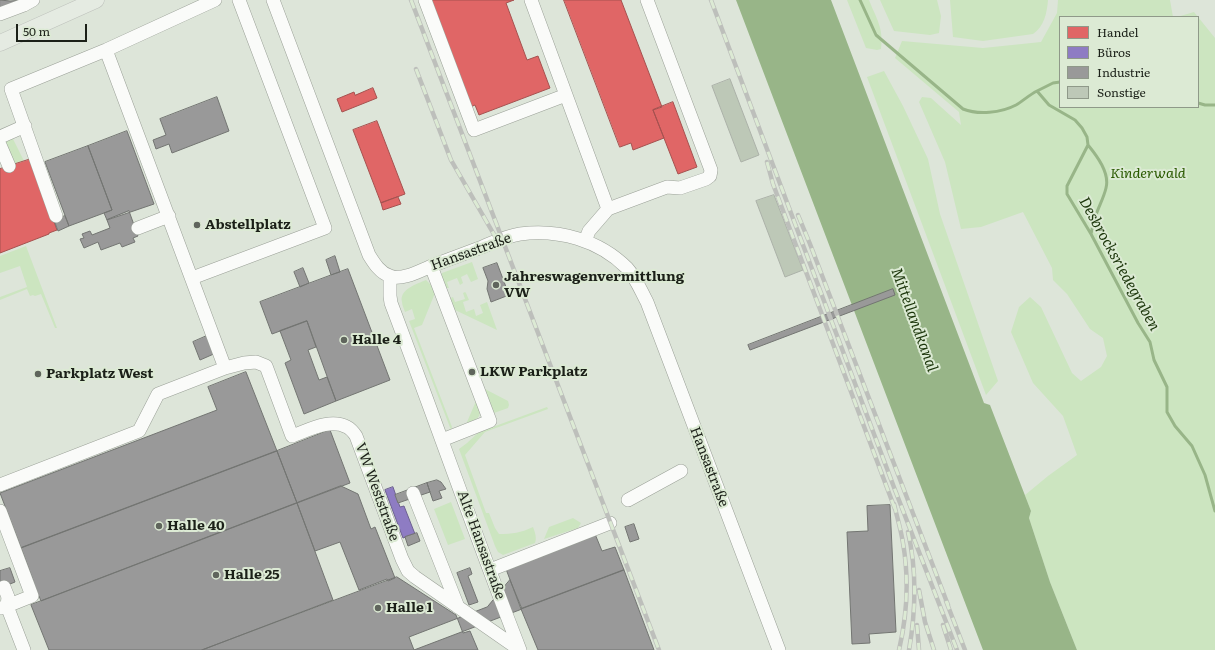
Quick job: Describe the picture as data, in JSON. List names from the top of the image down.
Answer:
{
  "streets": {
    "street": ["Hansastraße", "VW Weststraße", "Alte Hansastraße"]
  },
  "crossings": [
    ["Hansastraße", "Alte Hansastraße"],
    ["VW Weststraße", "Alte Hansastraße"]
  ],
  "water": ["Desbrocksriedegraben", "Mittellandkanal"],
  "parks": ["Kinderwald"],
  "places": [
    "Abstellplatz",
    "Jahreswagenvermittlung VW",
    "Halle 4",
    "LKW Parkplatz",
    "Parkplatz West",
    "Halle 40",
    "Halle 25",
    "Halle 1"
  ],
  "legend": [
    "Handel",
    "Büros",
    "Industrie",
    "Sonstige"
  ],
  "scale_bar": "50 m"
}
